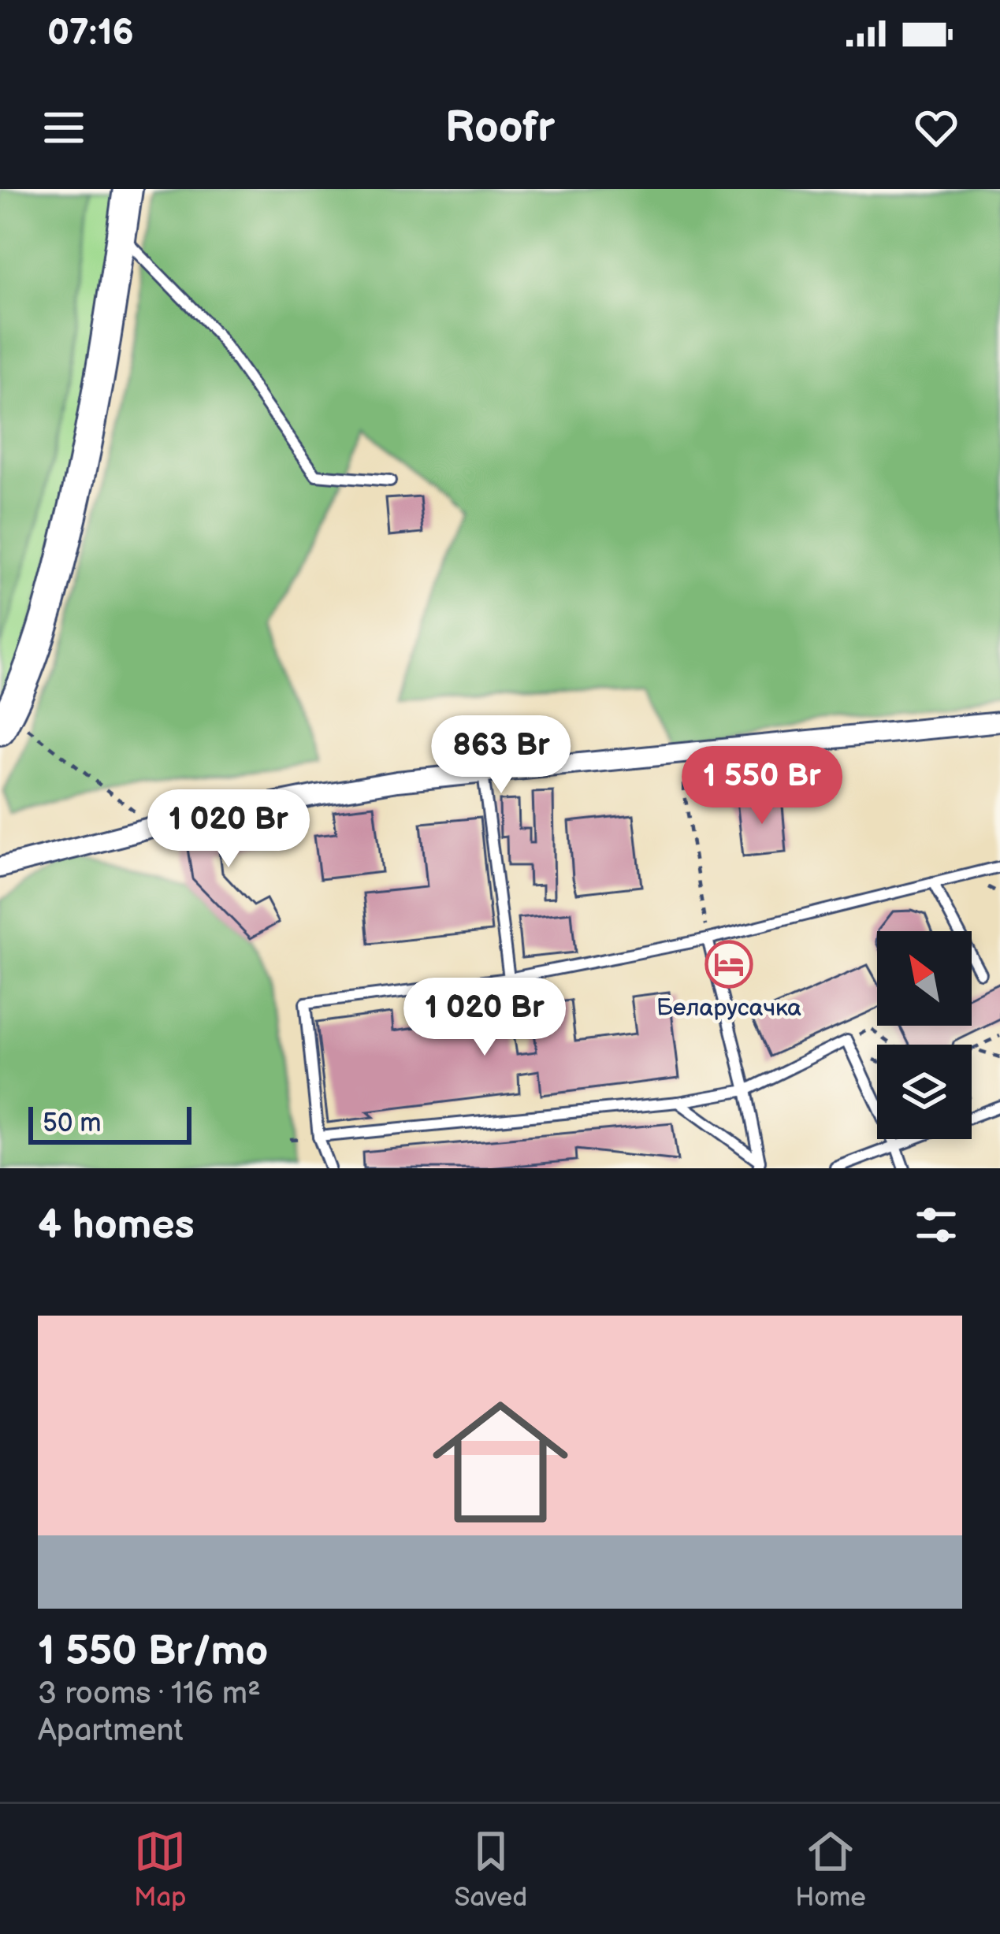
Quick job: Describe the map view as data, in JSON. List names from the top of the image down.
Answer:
{
  "places": {
    "hotel": ["Беларусачка"]
  },
  "scale_bar": "50 m",
  "north": "top left",
  "page": {
    "status": "07:16",
    "header": "Roofr",
    "price": [
      "863 Br",
      "1 550 Br",
      "1 020 Br",
      "1 020 Br"
    ],
    "scale": "50 m",
    "heading": "4 homes",
    "list": [
      {
        "name": "1 550 Br/mo",
        "note": "3 rooms · 116 m² · Apartment"
      }
    ],
    "tabs": ["Map", "Saved", "Home"]
  }
}
